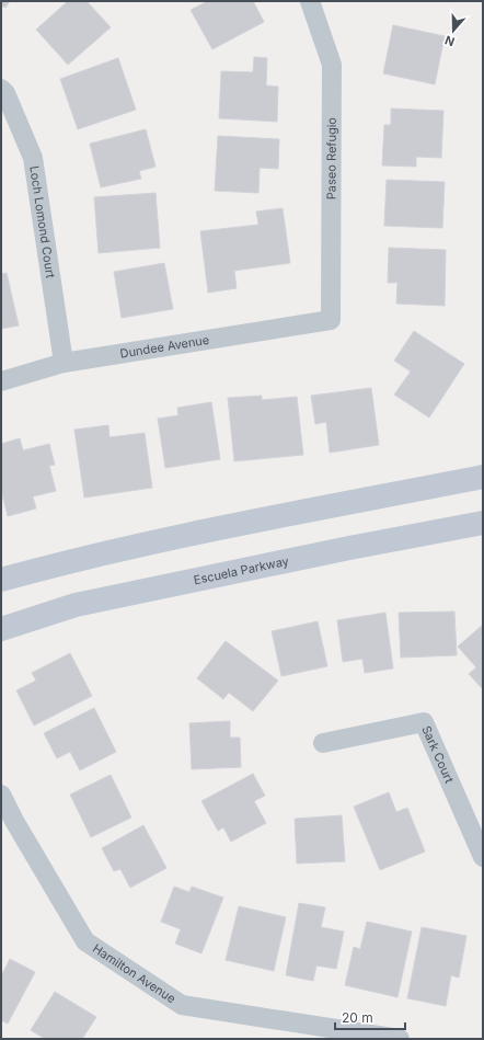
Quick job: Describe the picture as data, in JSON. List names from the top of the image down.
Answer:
{
  "streets": {
    "street": [
      "Paseo Refugio",
      "Loch Lomond Court",
      "Dundee Avenue",
      "Escuela Parkway",
      "Sark Court",
      "Hamilton Avenue"
    ]
  },
  "crossings": [
    ["Paseo Refugio", "Dundee Avenue"],
    ["Loch Lomond Court", "Dundee Avenue"]
  ],
  "scale_bar": "20 m",
  "north": "bottom"
}
